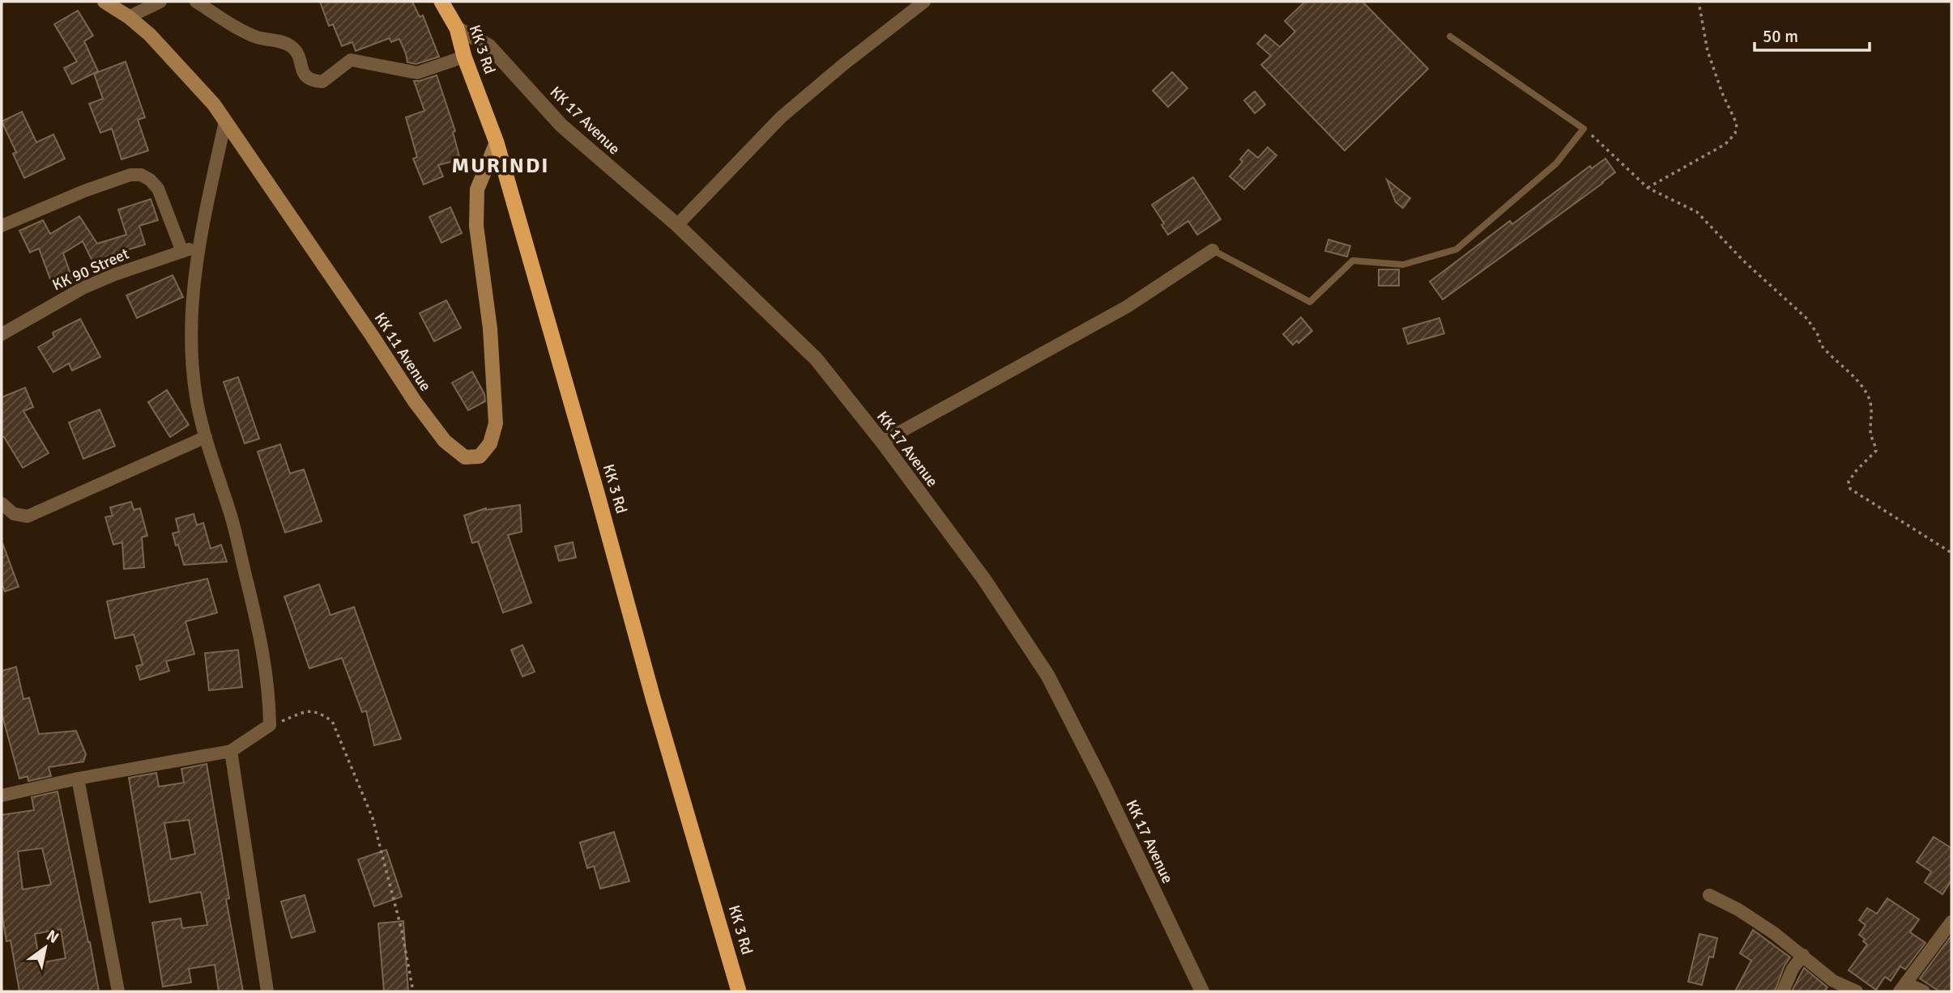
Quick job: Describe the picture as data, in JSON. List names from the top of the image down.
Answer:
{
  "streets": {
    "highway": ["KK 3 Rd"],
    "main road": ["KK 11 Avenue"],
    "street": ["KK 17 Avenue", "KK 90 Street"]
  },
  "crossings": [
    ["KK 3 Rd", "KK 17 Avenue"],
    ["KK 3 Rd", "KK 11 Avenue"]
  ],
  "districts": ["MURINDI"],
  "scale_bar": "50 m",
  "north": "top right"
}
